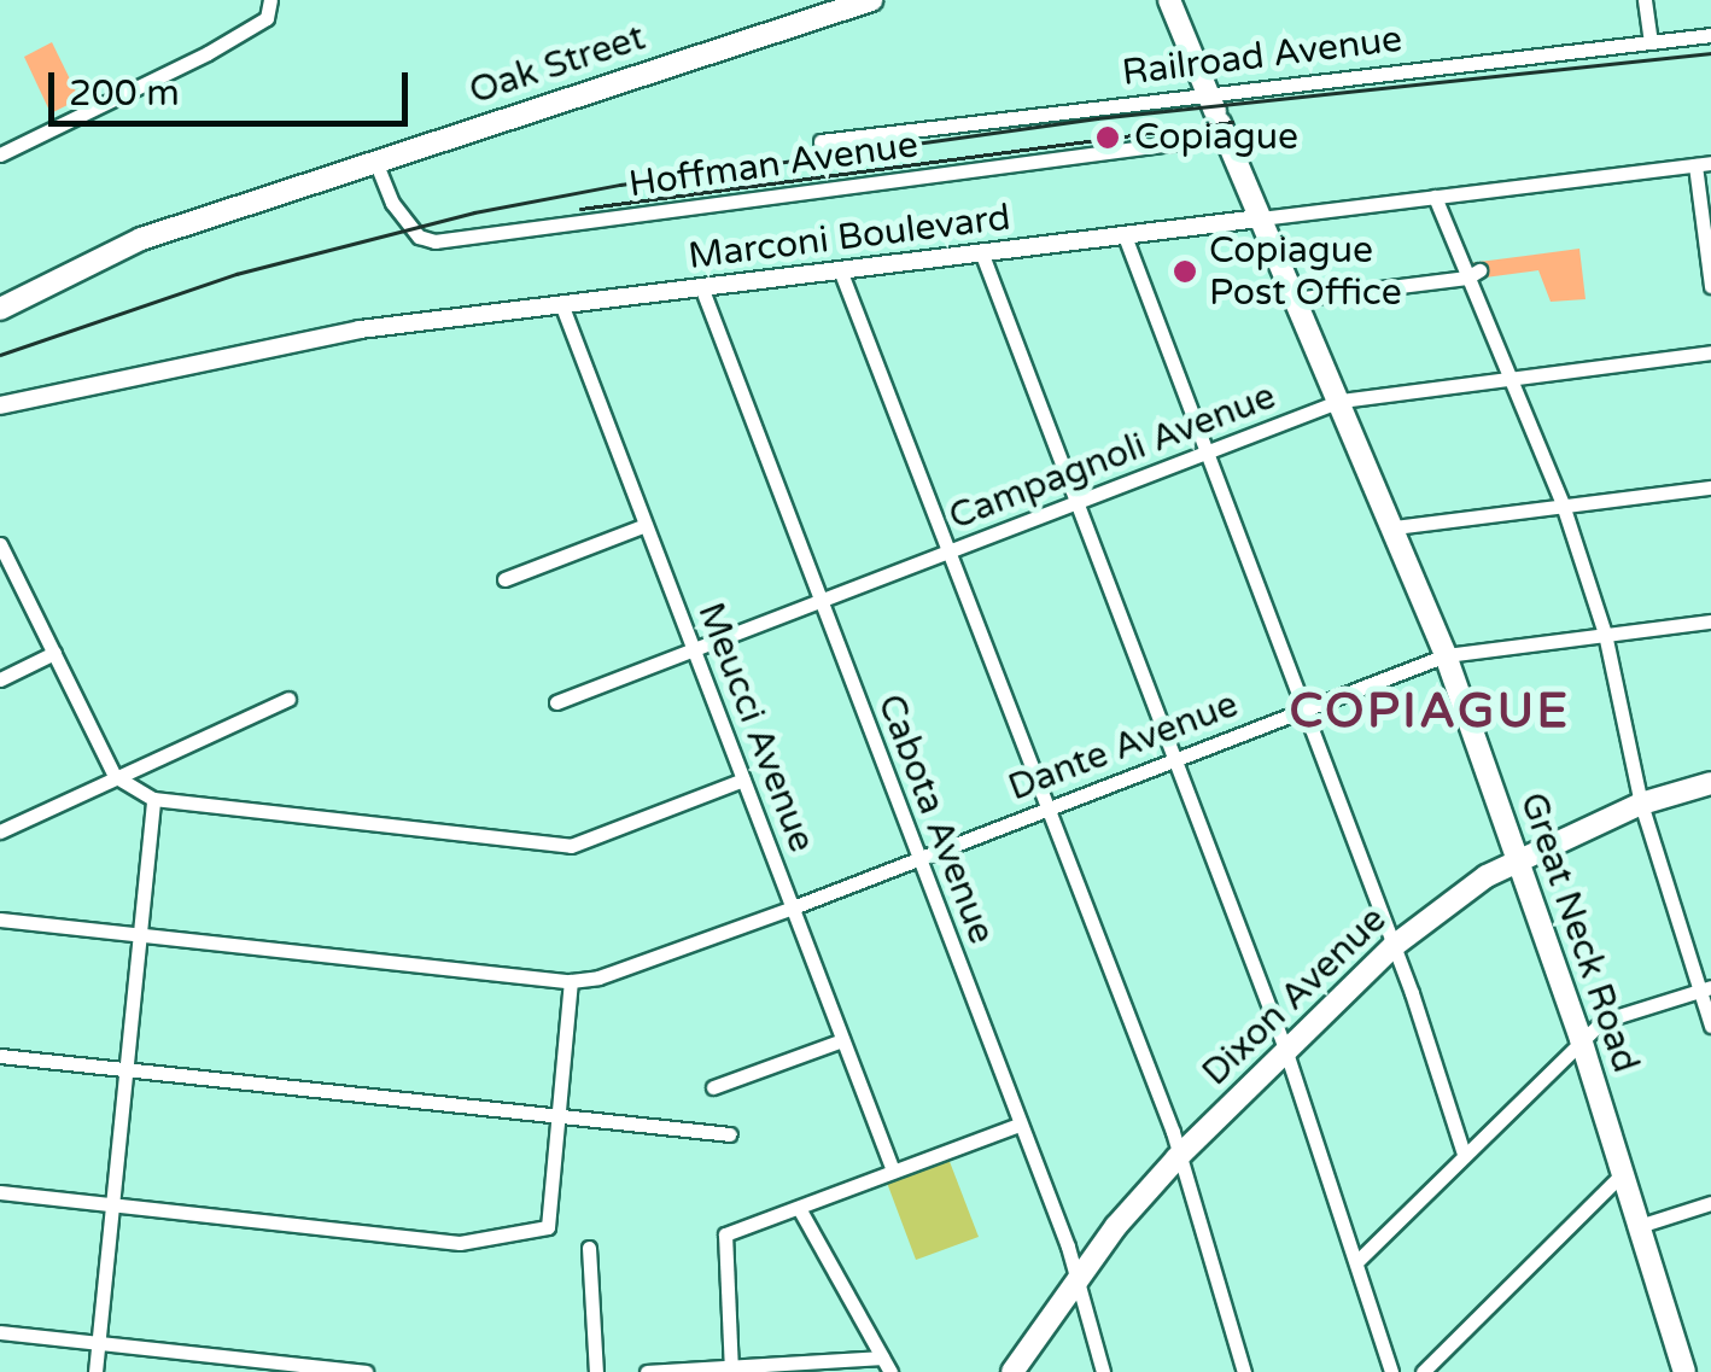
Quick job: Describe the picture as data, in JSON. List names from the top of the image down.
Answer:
{
  "streets": {
    "main road": ["Oak Street", "Great Neck Road", "Dixon Avenue"],
    "street": [
      "Railroad Avenue",
      "Hoffman Avenue",
      "Marconi Boulevard",
      "Campagnoli Avenue",
      "Meucci Avenue",
      "Dante Avenue",
      "Cabota Avenue"
    ]
  },
  "crossings": [
    ["Railroad Avenue", "Hoffman Avenue"],
    ["Railroad Avenue", "Great Neck Road"],
    ["Oak Street", "Hoffman Avenue"],
    ["Hoffman Avenue", "Great Neck Road"],
    ["Marconi Boulevard", "Meucci Avenue"],
    ["Marconi Boulevard", "Cabota Avenue"],
    ["Marconi Boulevard", "Great Neck Road"],
    ["Campagnoli Avenue", "Meucci Avenue"],
    ["Campagnoli Avenue", "Cabota Avenue"],
    ["Campagnoli Avenue", "Great Neck Road"],
    ["Meucci Avenue", "Dante Avenue"],
    ["Dante Avenue", "Cabota Avenue"],
    ["Dante Avenue", "Great Neck Road"],
    ["Cabota Avenue", "Dixon Avenue"],
    ["Great Neck Road", "Dixon Avenue"]
  ],
  "districts": ["COPIAGUE"],
  "places": ["Copiague", "Copiague Post Office"],
  "scale_bar": "200 m"
}
